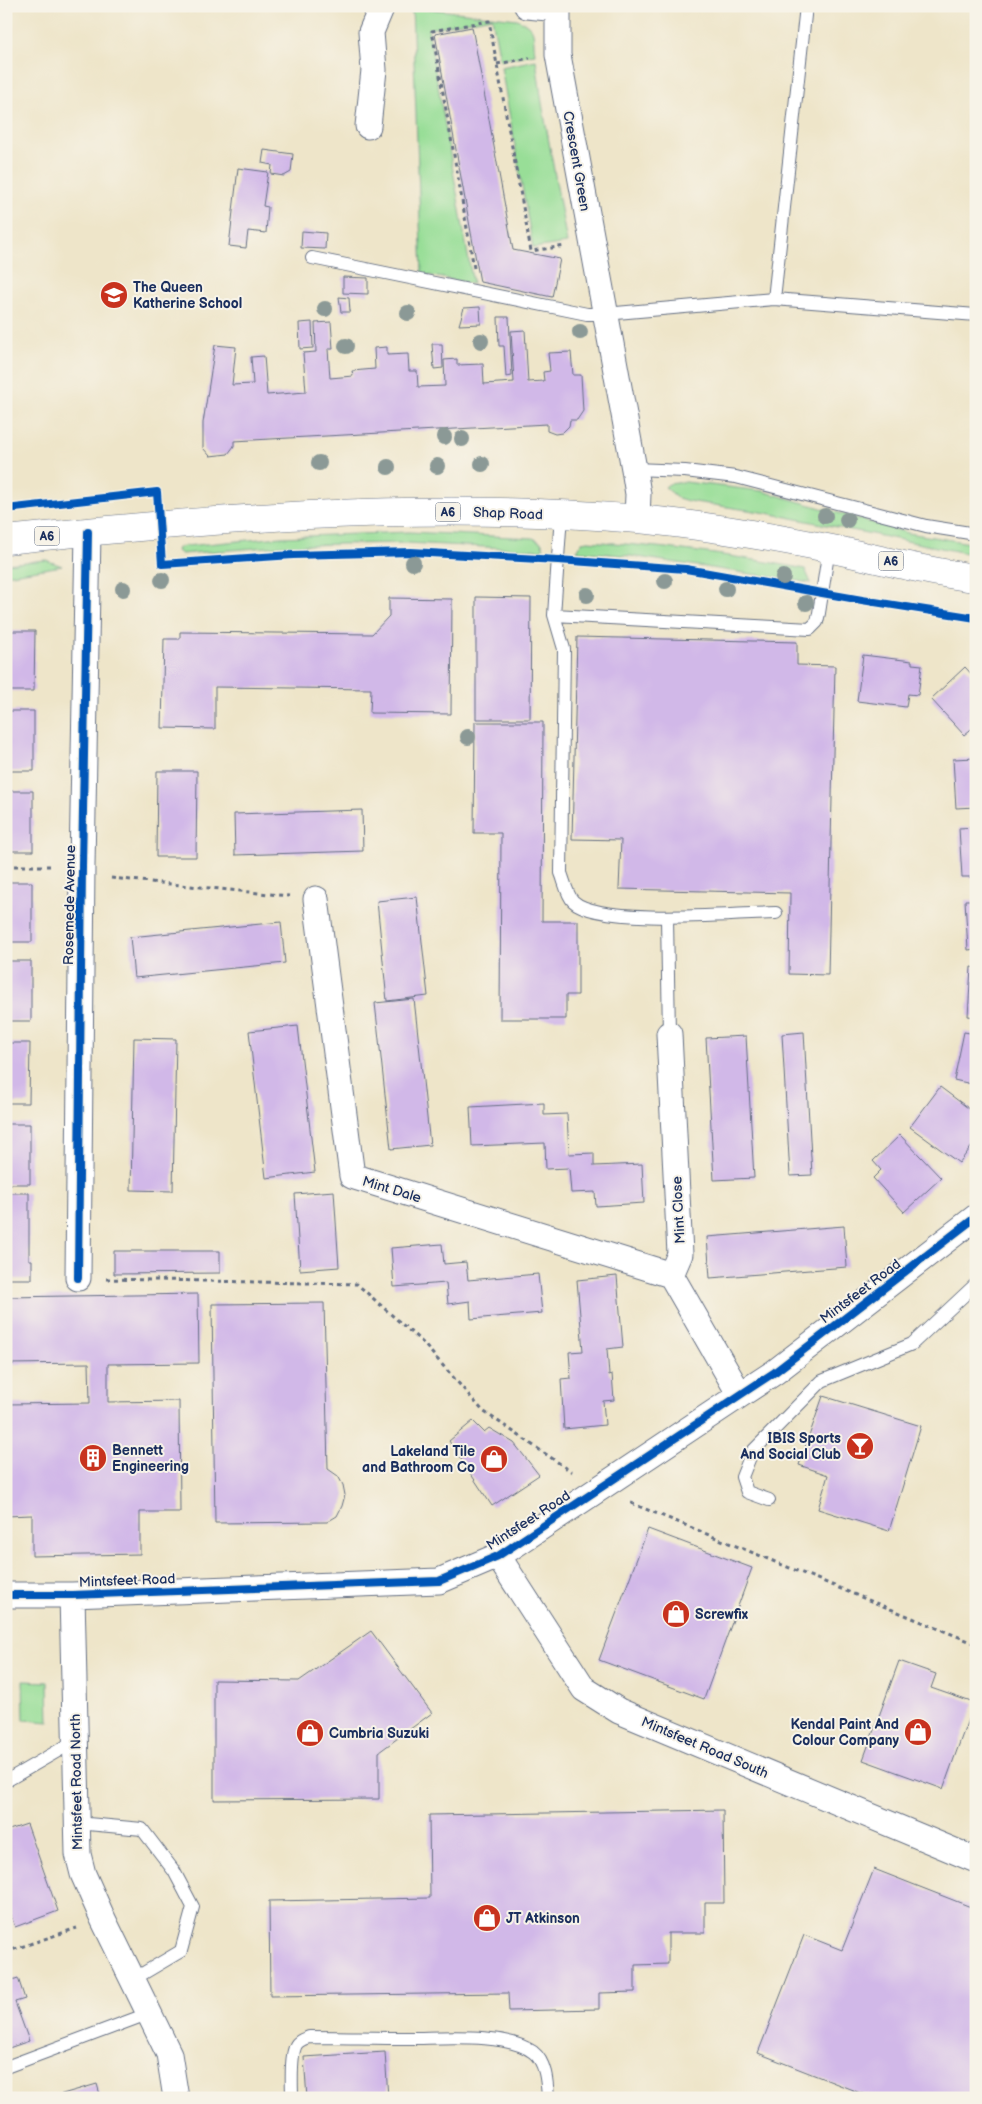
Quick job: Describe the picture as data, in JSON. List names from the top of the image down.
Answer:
{
  "streets": {
    "highway": ["A6", "Shap Road"],
    "street": [
      "Crescent Green",
      "Rosemede Avenue",
      "Mint Dale",
      "Mint Close",
      "Mintsfeet Road",
      "Mintsfeet Road South",
      "Mintsfeet Road North"
    ]
  },
  "crossings": [
    ["Crescent Green", "Shap Road"],
    ["Shap Road", "Rosemede Avenue"],
    ["Mint Dale", "Mint Close"],
    ["Mintsfeet Road", "Mintsfeet Road South"],
    ["Mintsfeet Road", "Mintsfeet Road North"]
  ],
  "places": {
    "school or university": ["The Queen Katherine School"],
    "bar": ["IBIS Sports And Social Club"],
    "building": ["Bennett Engineering"],
    "shop": [
      "Lakeland Tile and Bathroom Co",
      "Screwfix",
      "Kendal Paint And Colour Company",
      "Cumbria Suzuki",
      "JT Atkinson"
    ]
  }
}
